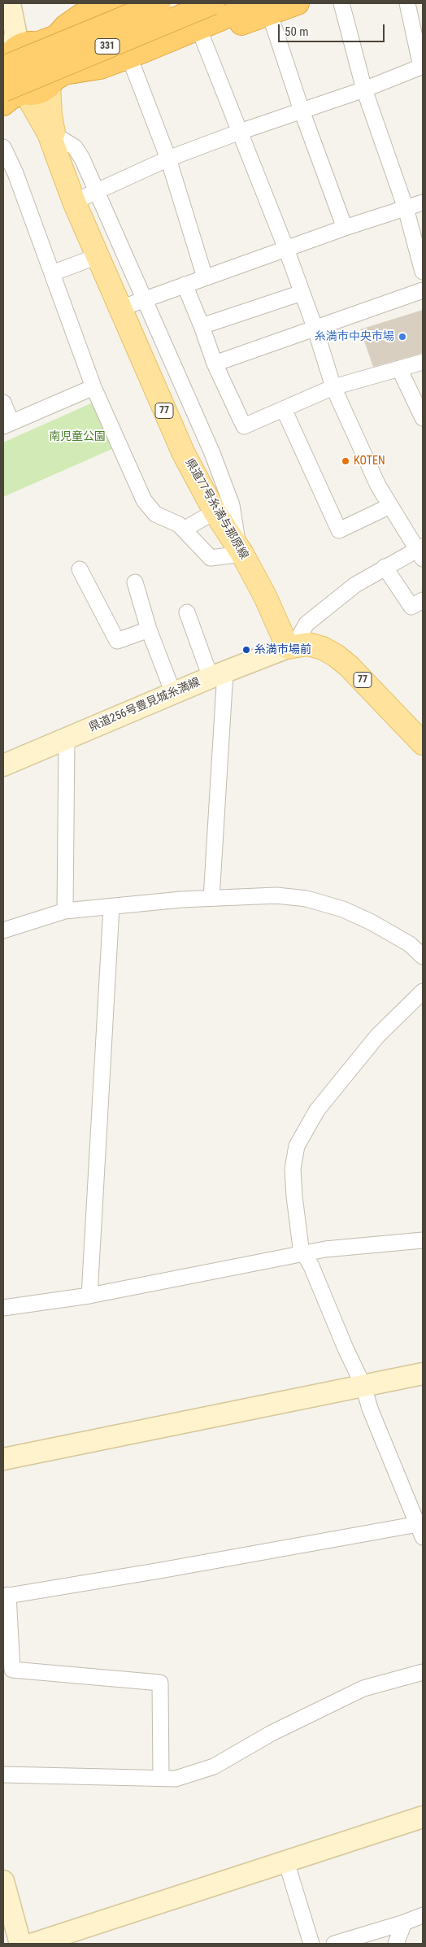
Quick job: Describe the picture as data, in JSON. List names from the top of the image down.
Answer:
{
  "streets": {
    "highway": ["331"],
    "main road": ["77", "県道77号糸満与那原線"],
    "street": ["県道256号豊見城糸満線"]
  },
  "crossings": [
    ["331", "県道77号糸満与那原線"],
    ["77", "県道77号糸満与那原線"],
    ["77", "県道256号豊見城糸満線"],
    ["県道77号糸満与那原線", "県道256号豊見城糸満線"]
  ],
  "parks": ["南児童公園"],
  "places": ["糸満市中央市場", "KOTEN", "糸満市場前"],
  "scale_bar": "50 m"
}
